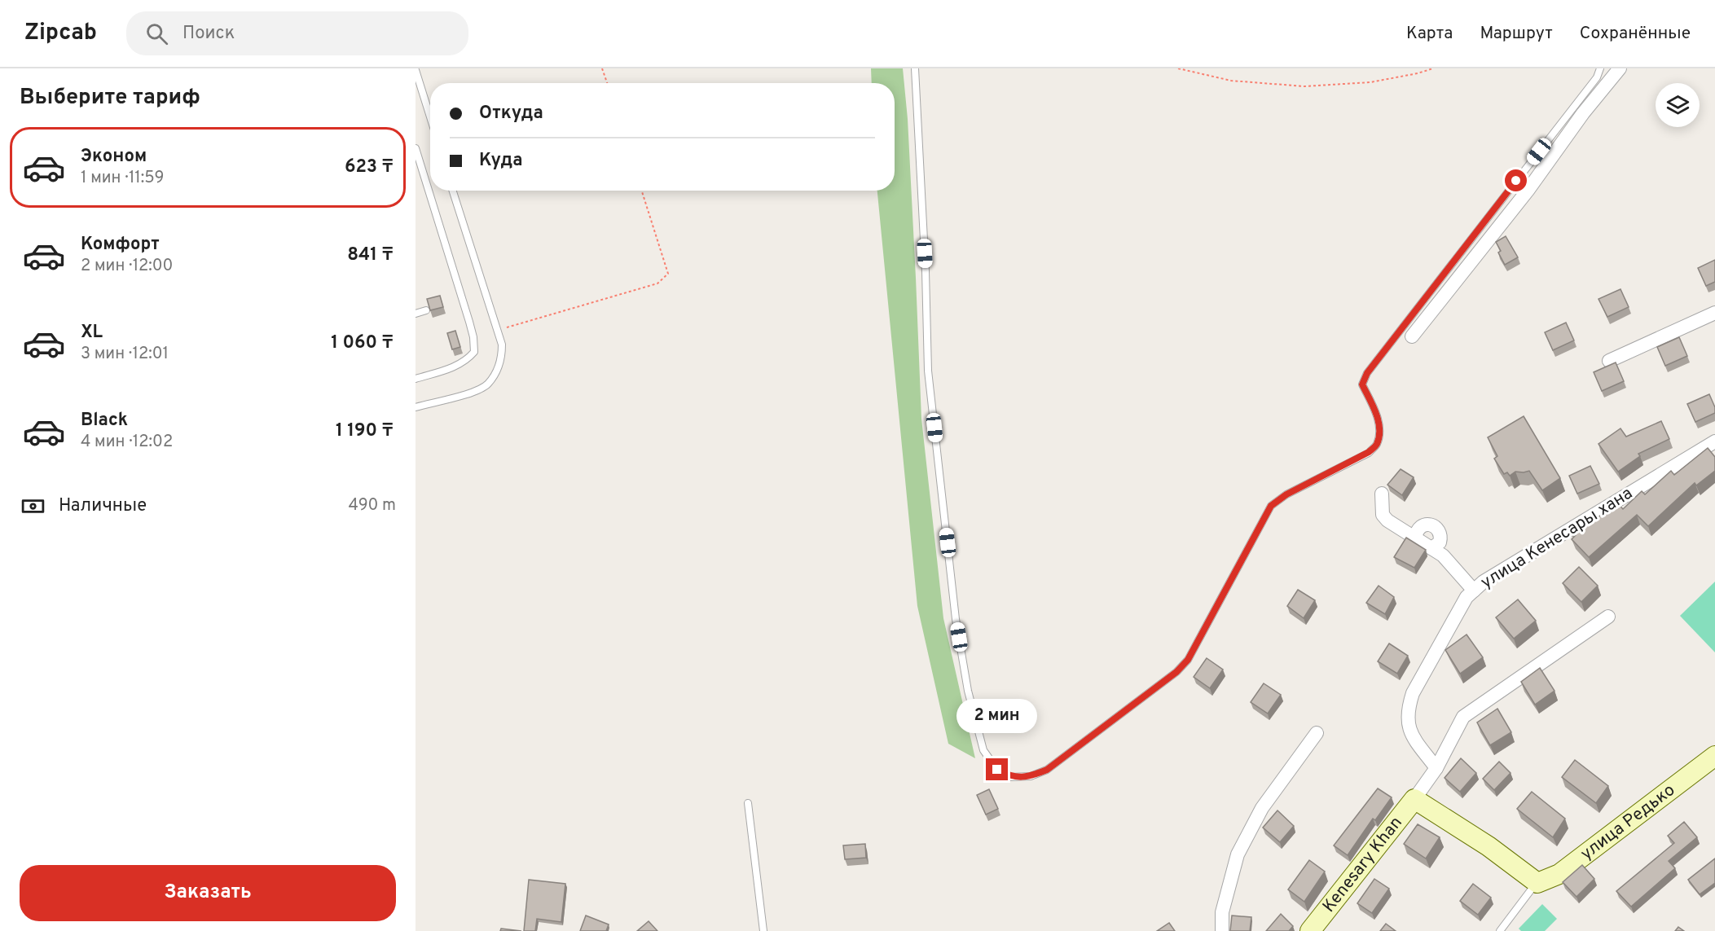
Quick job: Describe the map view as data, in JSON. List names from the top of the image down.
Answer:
{
  "streets": {
    "street": ["улица Кенесары хана", "улица Редько", "Kenesary Khan"]
  },
  "page": {
    "header": "Zipcab",
    "search": "Поиск",
    "nav": ["Карта", "Маршрут", "Сохранённые"],
    "heading": "Выберите тариф",
    "banner": ["Откуда", "Куда"],
    "list": [
      {
        "name": "Эконом",
        "note": "1 мин · 11:59",
        "value": "623 ₸"
      },
      {
        "name": "Комфорт",
        "note": "2 мин · 12:00",
        "value": "841 ₸"
      },
      {
        "name": "XL",
        "note": "3 мин · 12:01",
        "value": "1 060 ₸"
      },
      {
        "name": "Black",
        "note": "4 мин · 12:02",
        "value": "1 190 ₸"
      }
    ],
    "pay": ["Наличные", "490 m"],
    "bubble": "2 мин",
    "buttons": "Заказать"
  }
}
